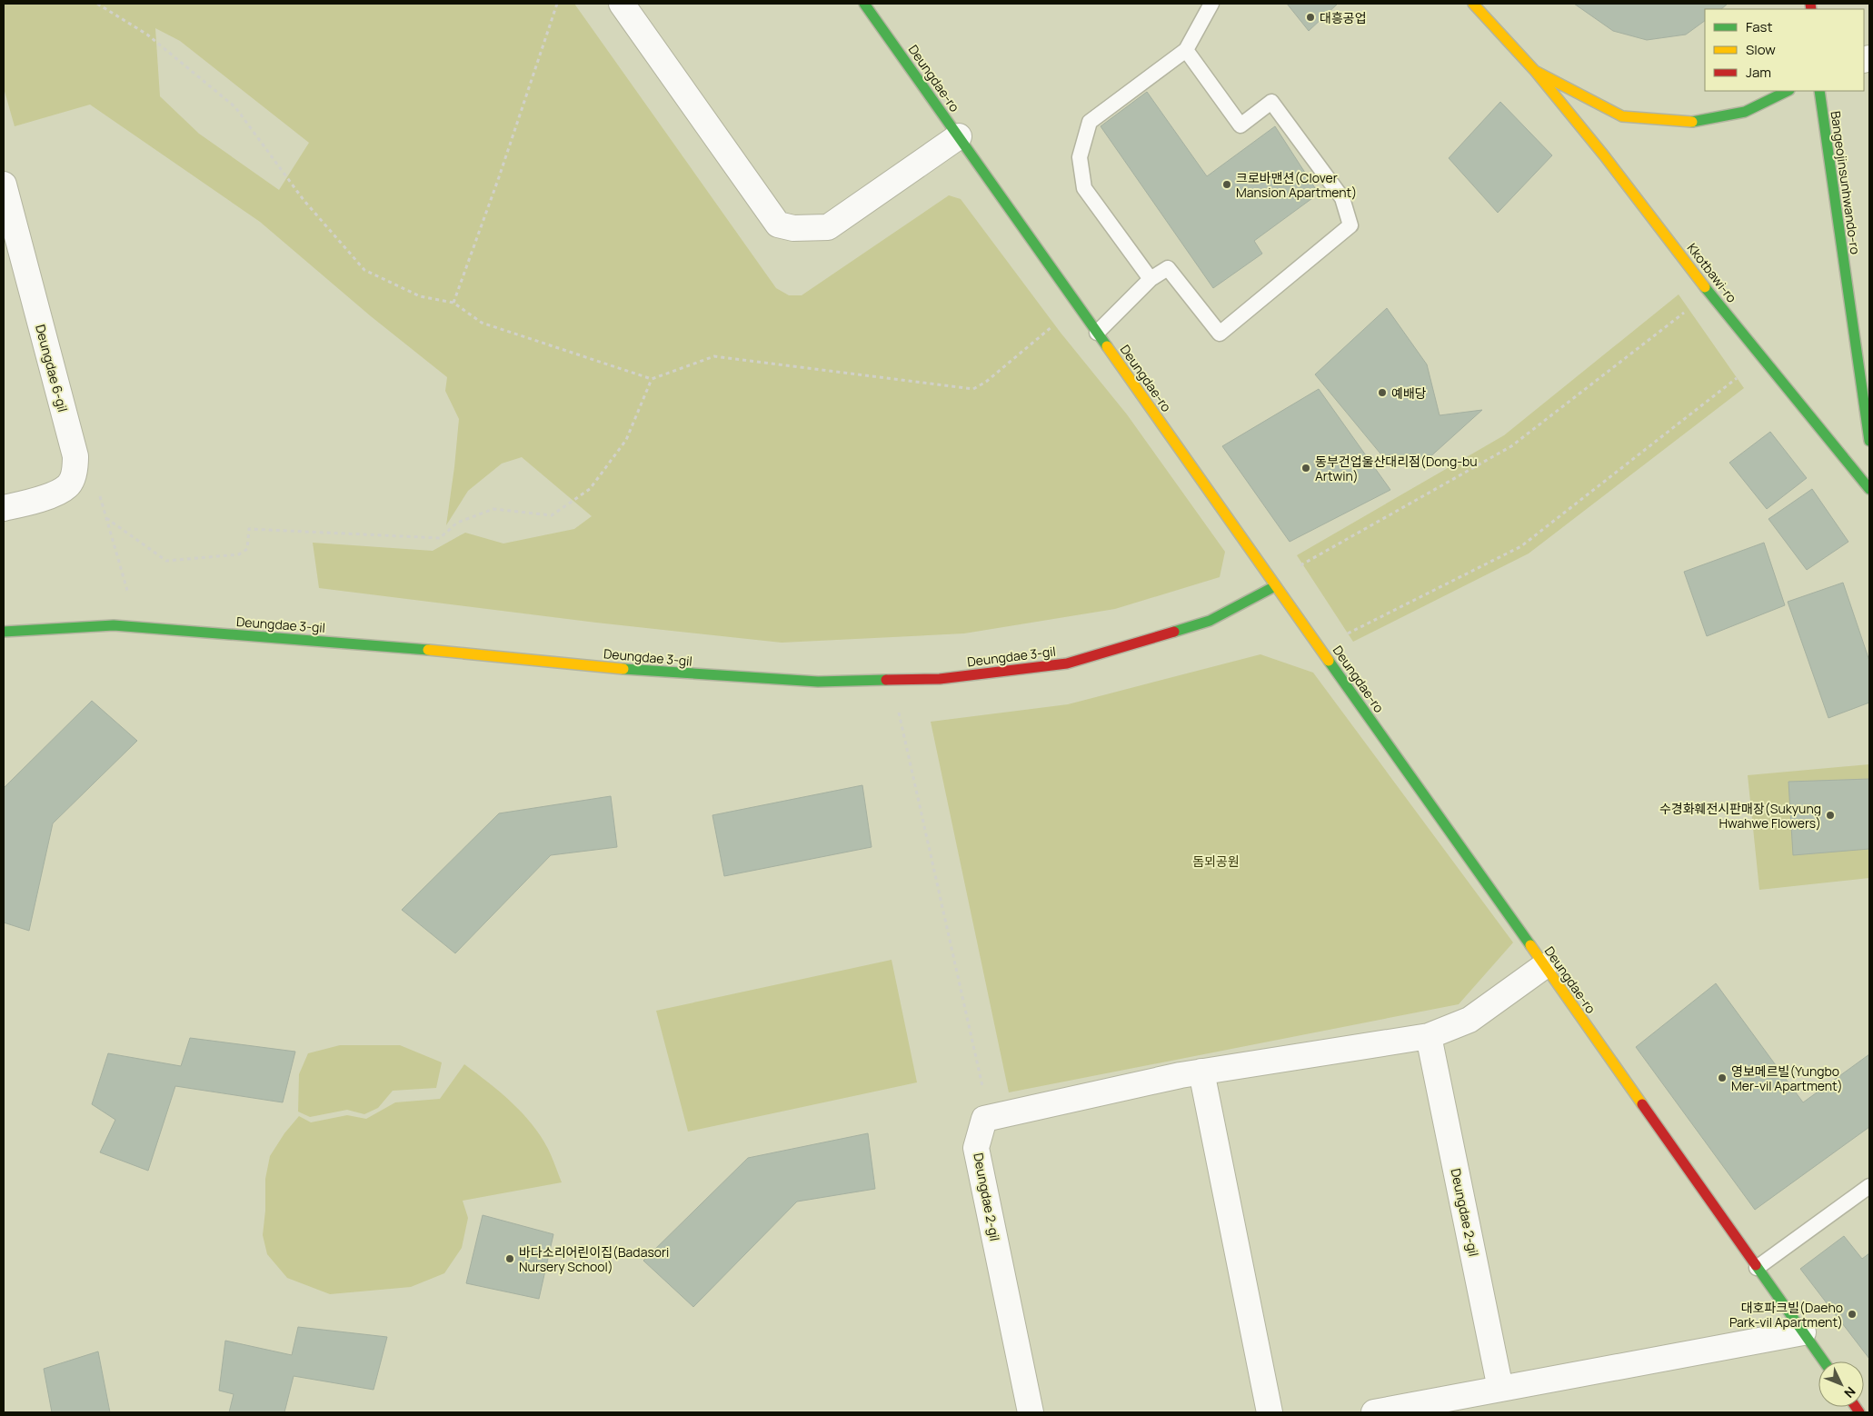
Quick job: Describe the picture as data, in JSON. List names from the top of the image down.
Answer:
{
  "streets": {
    "street": [
      "Deungdae-ro",
      "Bangeojinsunhwando-ro",
      "Kkotbawi-ro",
      "Deungdae 6-gil",
      "Deungdae 3-gil",
      "Deungdae 2-gil"
    ]
  },
  "crossings": [
    ["Deungdae-ro", "Deungdae 3-gil"]
  ],
  "parks": ["돔뫼공원"],
  "places": [
    "대흥공업",
    "크로바맨션(Clover Mansion Apartment)",
    "예배당",
    "동부건업울산대리점(Dong-bu Artwin)",
    "수경화훼전시판매장(Sukyung Hwahwe Flowers)",
    "영보메르빌(Yungbo Mer-vil Apartment)",
    "바다소리어린이집(Badasori Nursery School)",
    "대호파크빌(Daeho Park-vil Apartment)"
  ],
  "legend": ["Fast", "Slow", "Jam"],
  "north": "bottom right"
}
